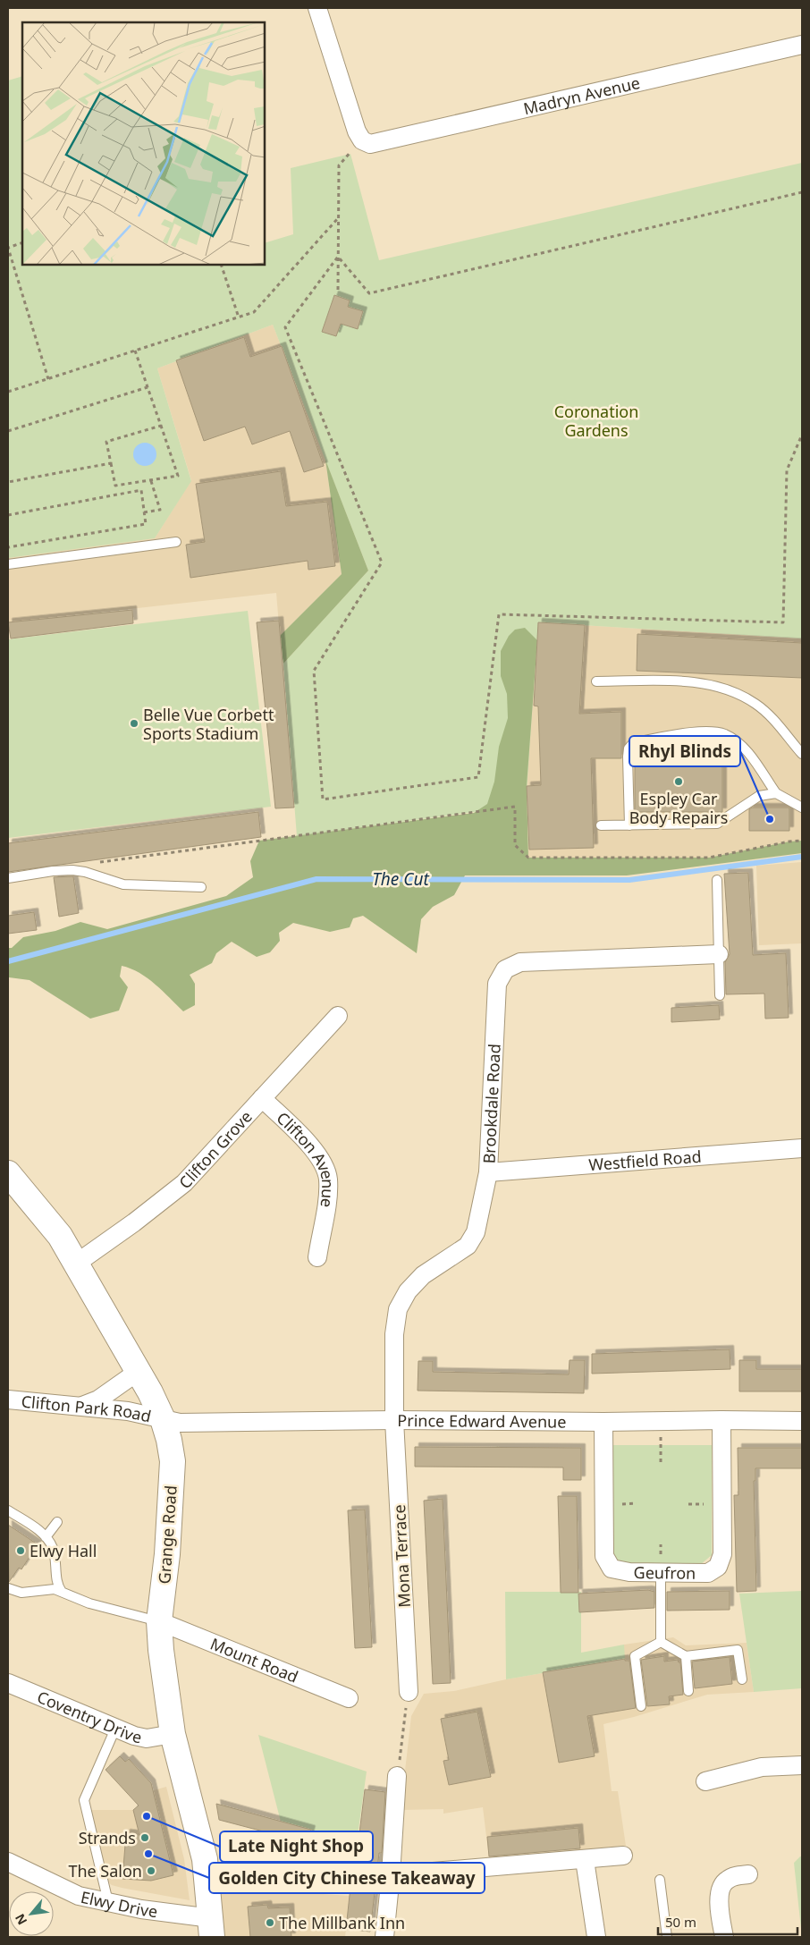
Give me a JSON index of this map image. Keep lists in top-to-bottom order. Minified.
{"streets":{"main road":["Grange Road"],"street":["Madryn Avenue","Brookdale Road","Clifton Grove","Westfield Road","Clifton Avenue","Clifton Park Road","Prince Edward Avenue","Mona Terrace","Geufron","Mount Road","Coventry Drive","Elwy Drive"]},"crossings":[["Brookdale Road","Westfield Road"],["Brookdale Road","Prince Edward Avenue"],["Brookdale Road","Mona Terrace"],["Clifton Grove","Clifton Avenue"],["Clifton Grove","Grange Road"],["Clifton Park Road","Prince Edward Avenue"],["Clifton Park Road","Grange Road"],["Prince Edward Avenue","Grange Road"],["Prince Edward Avenue","Mona Terrace"],["Prince Edward Avenue","Geufron"],["Grange Road","Mount Road"],["Grange Road","Coventry Drive"],["Grange Road","Elwy Drive"]],"water":["The Cut"],"parks":["Coronation Gardens"],"places":["Belle Vue Corbett Sports Stadium","Espley Car Body Repairs","Rhyl Blinds","Elwy Hall","Late Night Shop","Strands","Golden City Chinese Takeaway","The Salon","The Millbank Inn"],"scale_bar":"50 m","north":"bottom left"}
